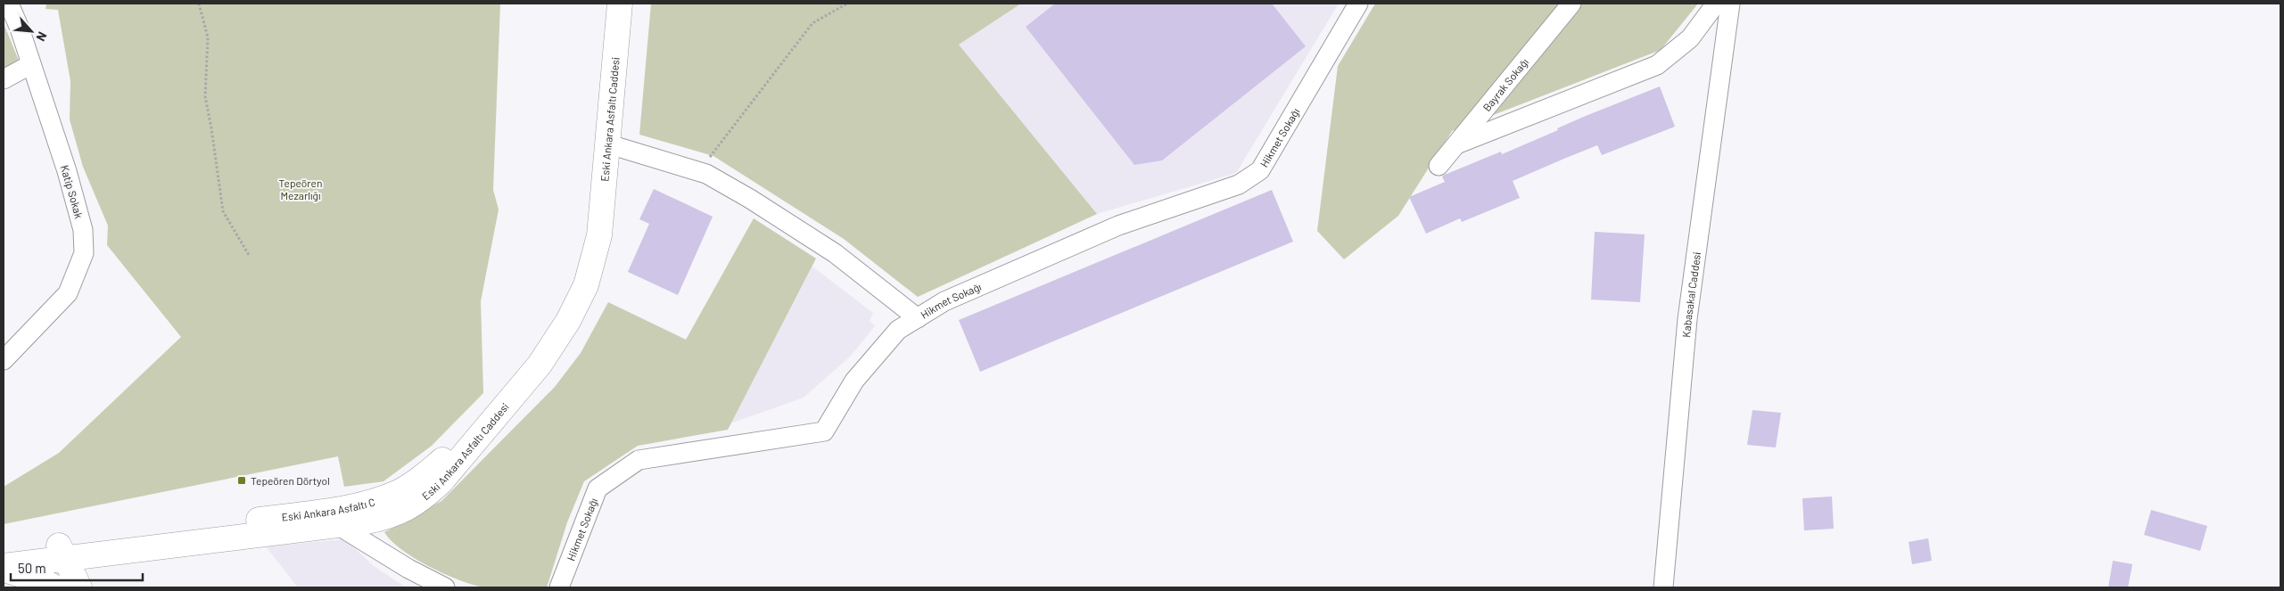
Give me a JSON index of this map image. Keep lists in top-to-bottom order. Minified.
{"streets":{"main road":["Eski Ankara Asfaltı Caddesi","Eski Ankara Asfaltı C"],"street":["Bayrak Sokağı","Hikmet Sokağı","Katip Sokak","Kabasakal Caddesi"]},"crossings":[["Eski Ankara Asfaltı Caddesi","Eski Ankara Asfaltı C"]],"parks":["Tepeören Mezarlığı"],"places":{"transit":["Tepeören Dörtyol"]},"scale_bar":"50 m","north":"bottom right"}
